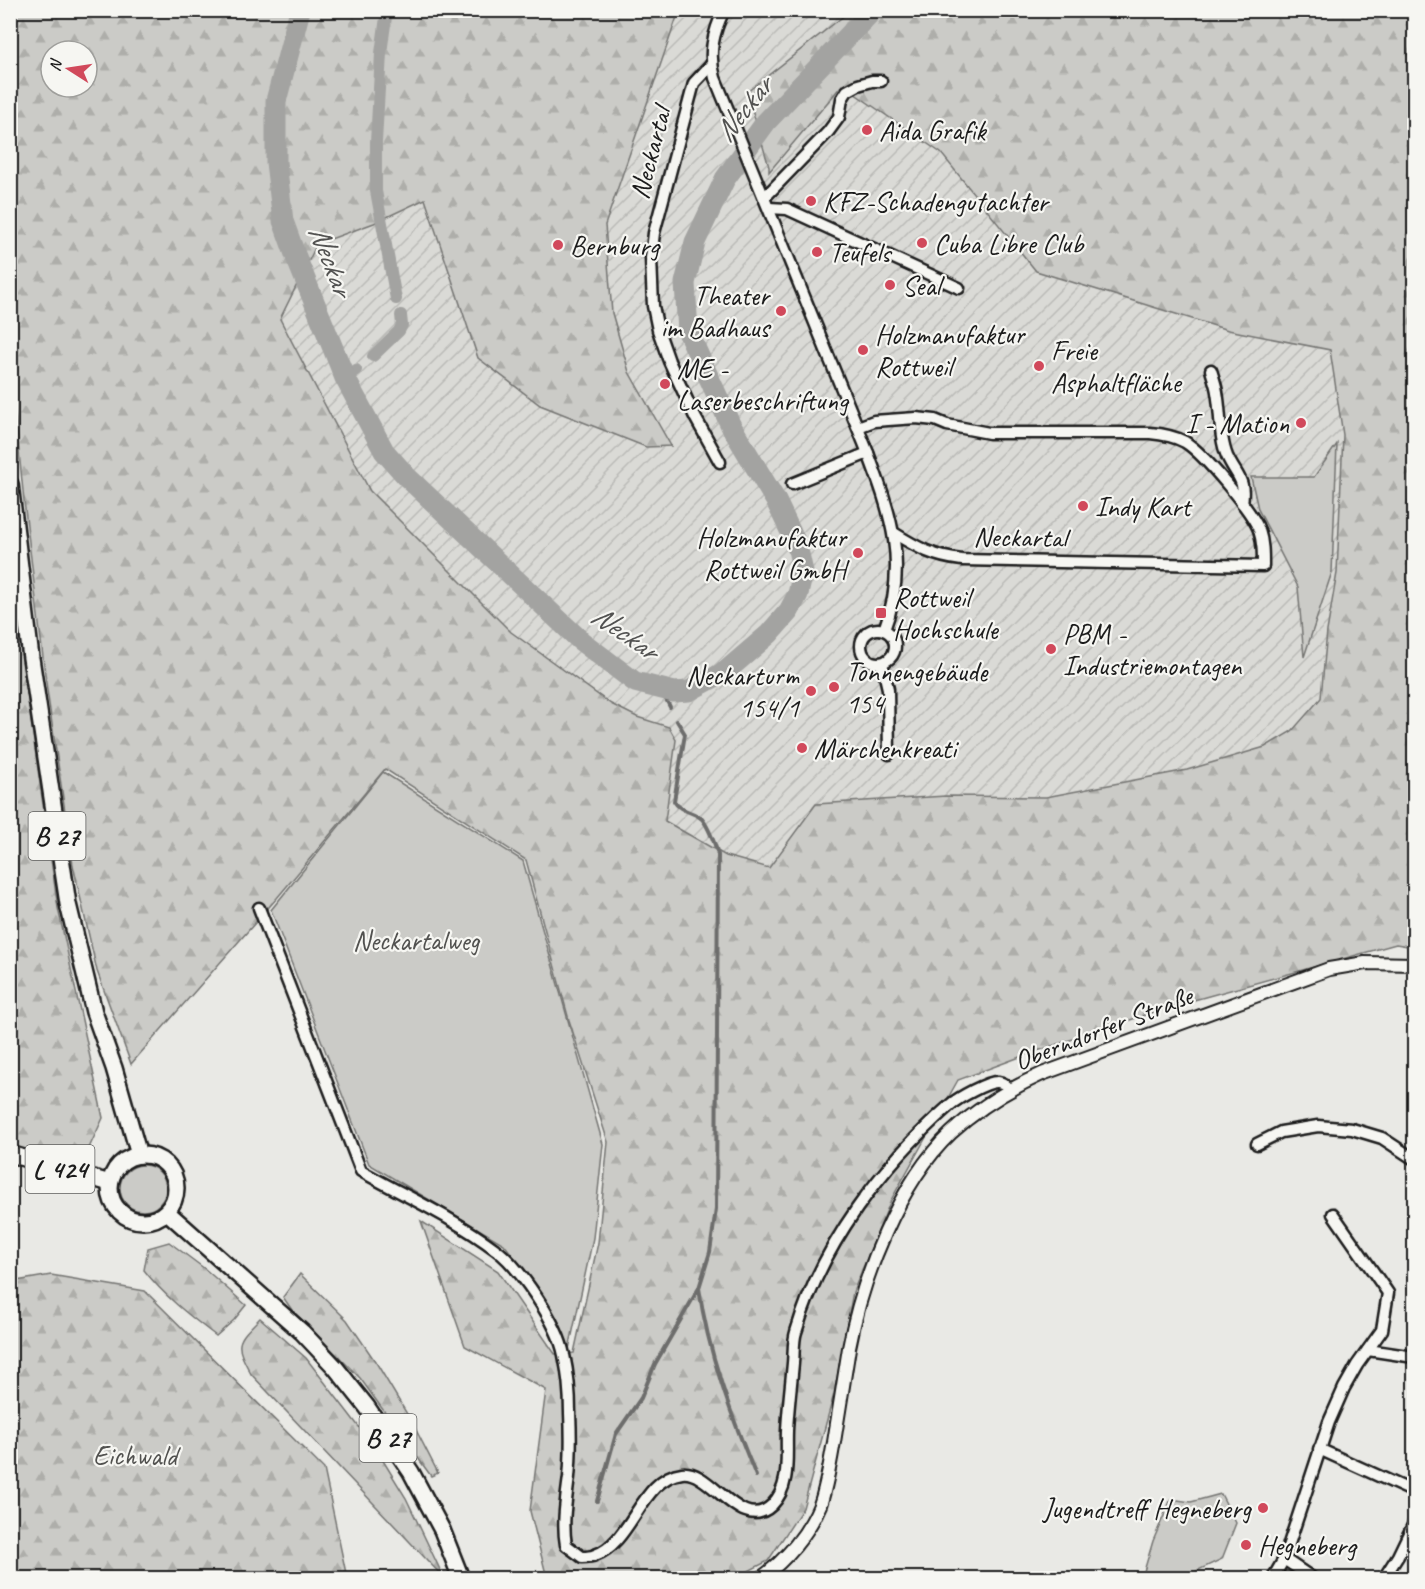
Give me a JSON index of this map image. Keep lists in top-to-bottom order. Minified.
{"streets":{"main road":["B 27","L 424"],"street":["Neckartal","Oberndorfer Straße"]},"crossings":[["B 27","L 424"]],"water":["Neckar"],"parks":["Neckartalweg","Eichwald"],"places":{"other":["Aida Grafik","KFZ-Schadengutachter","Cuba Libre Club","Bernburg","Teufels","Seal","Theater im Badhaus","Holzmanufaktur Rottweil","Freie Asphaltfläche","ME - Laserbeschriftung","I - Mation","Indy Kart","Holzmanufaktur Rottweil GmbH","PBM - Industriemontagen","Tonnengebäude 154","Neckarturm 154/1","Märchenkreati","Jugendtreff Hegneberg","Hegneberg"],"transit":["Rottweil Hochschule"]},"north":"left"}
